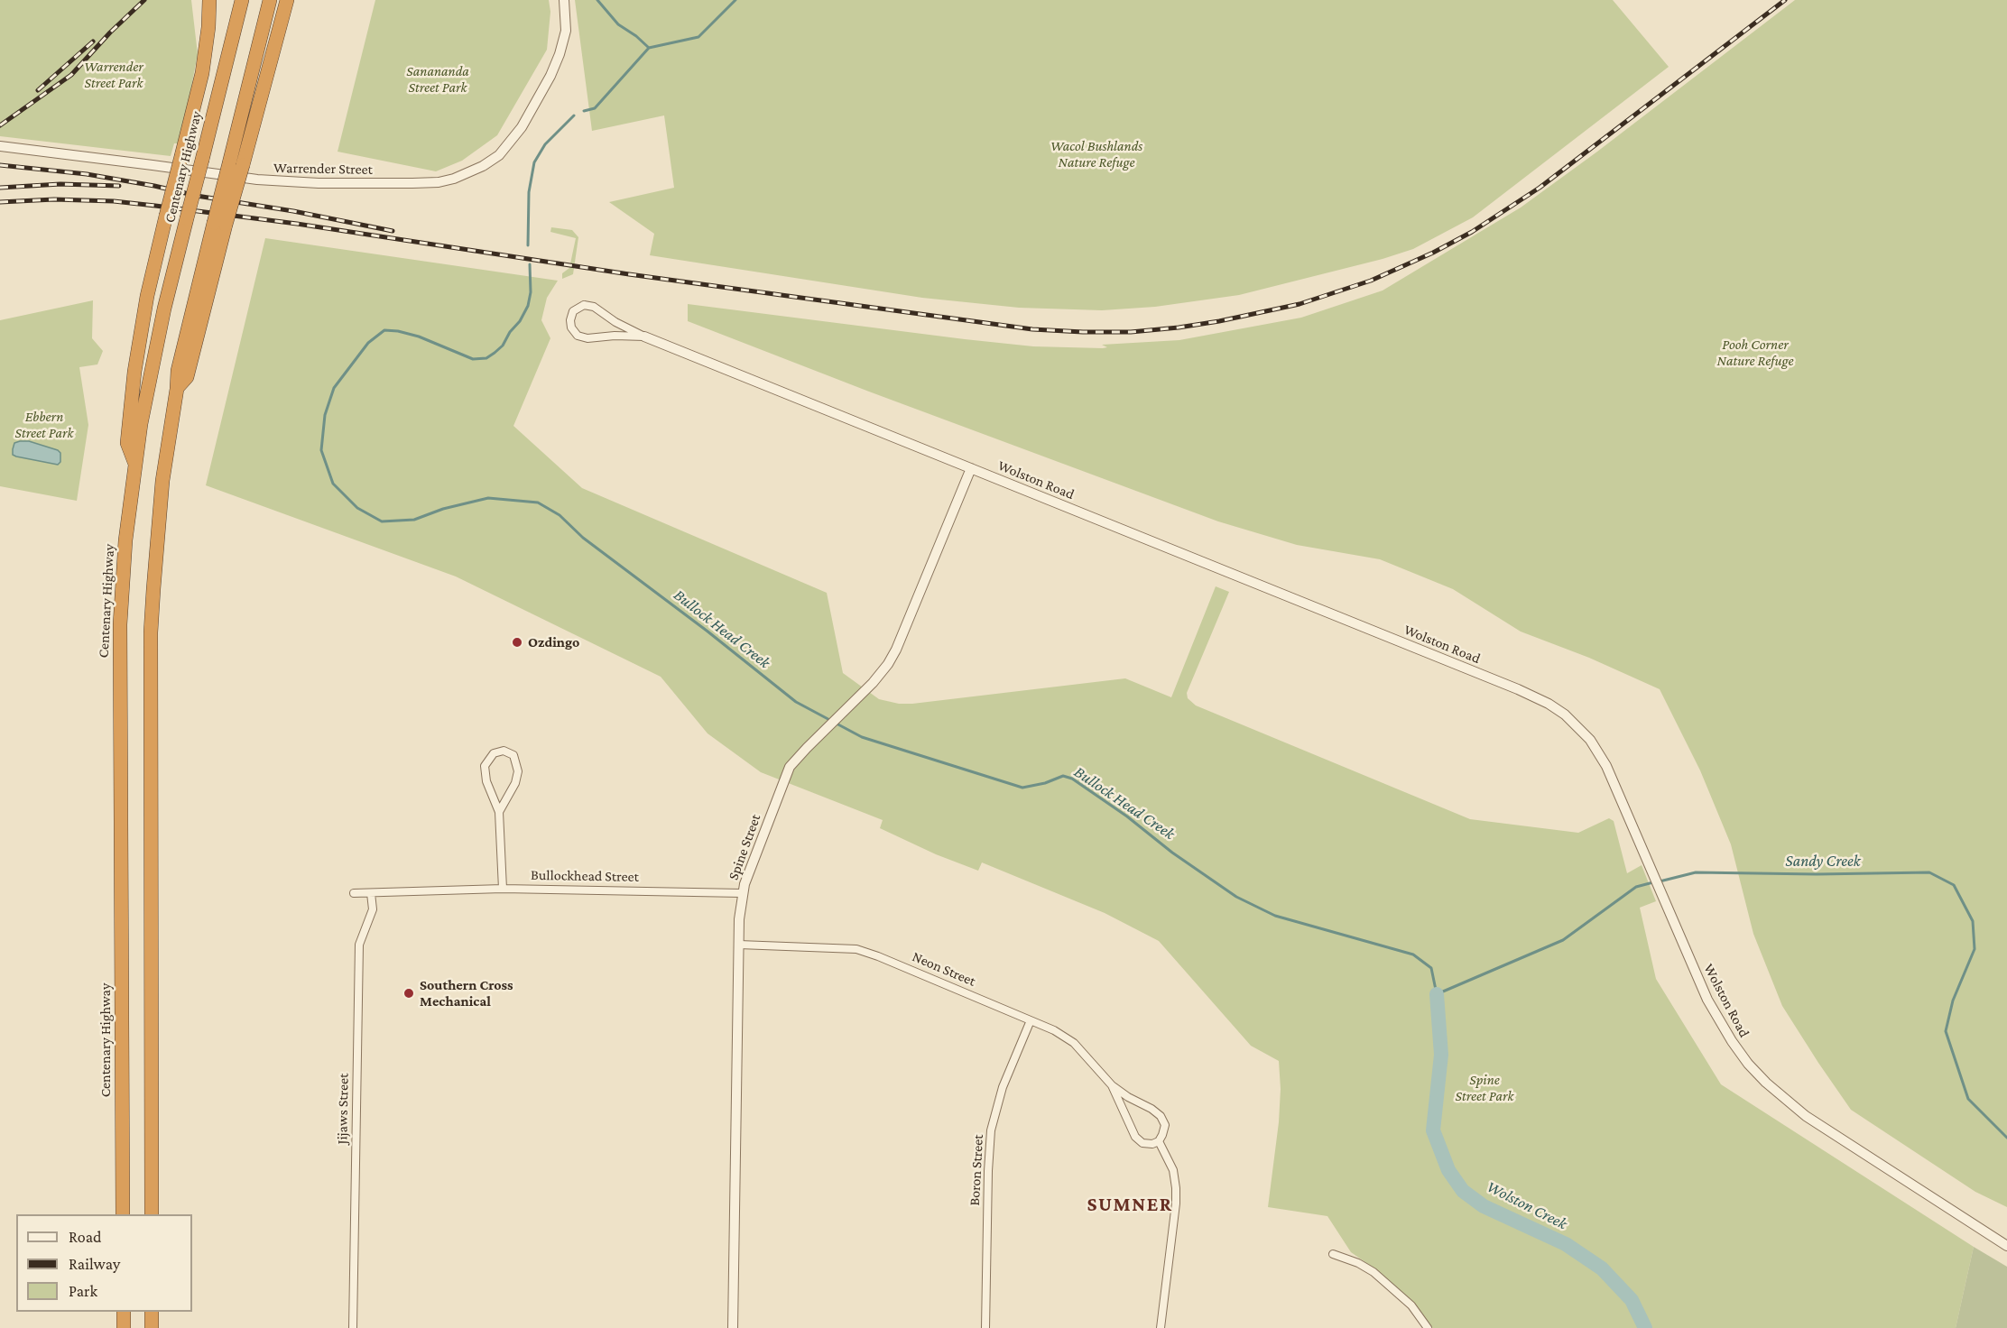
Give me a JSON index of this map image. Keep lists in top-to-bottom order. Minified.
{"streets":{"highway":["Centenary Highway"],"street":["Warrender Street","Wolston Road","Spine Street","Bullockhead Street","Neon Street","Jijaws Street","Boron Street"]},"crossings":[["Wolston Road","Spine Street"],["Spine Street","Bullockhead Street"],["Spine Street","Neon Street"],["Bullockhead Street","Jijaws Street"],["Neon Street","Boron Street"]],"districts":["SUMNER"],"water":["Bullock Head Creek","Sandy Creek","Wolston Creek"],"parks":["Warrender Street Park","Sanananda Street Park","Wacol Bushlands Nature Refuge","Pooh Corner Nature Refuge","Ebbern Street Park","Spine Street Park"],"places":["Ozdingo","Southern Cross Mechanical"],"legend":["Road","Railway","Park"]}
